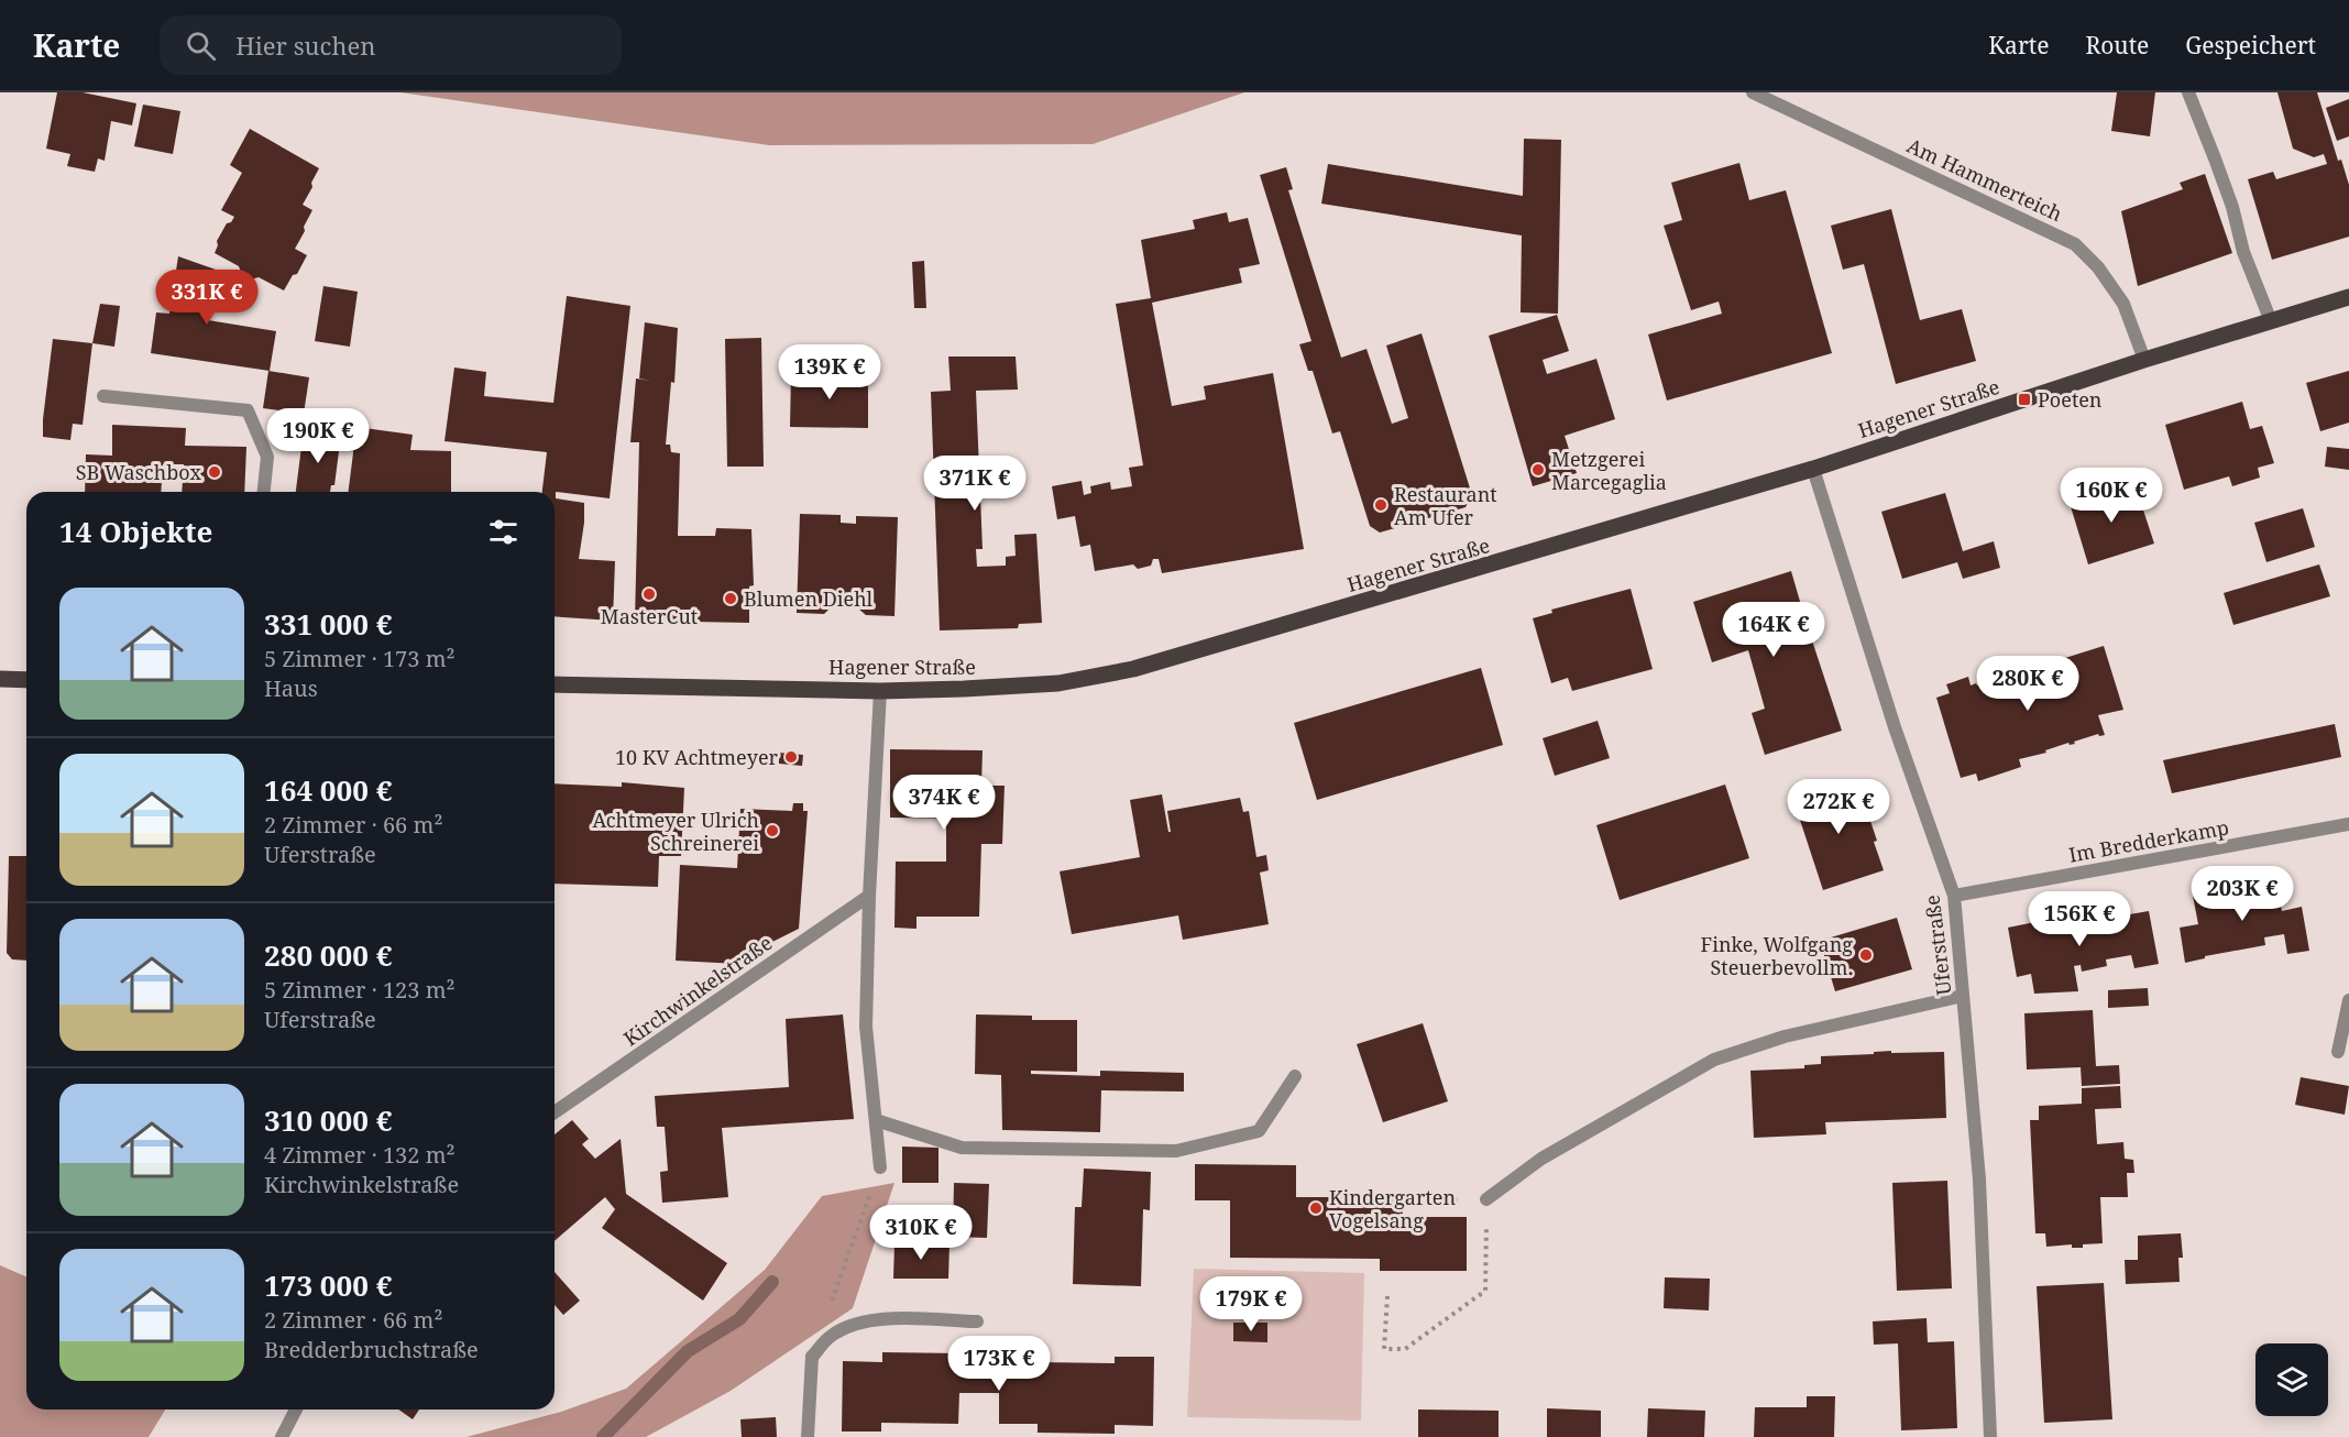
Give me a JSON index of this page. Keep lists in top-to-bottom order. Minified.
{"streets":{"main road":["Hagener Straße"],"street":["Am Hammerteich","Im Bredderkamp","Uferstraße","Kirchwinkelstraße"]},"crossings":[["Am Hammerteich","Hagener Straße"],["Hagener Straße","Uferstraße"],["Im Bredderkamp","Uferstraße"]],"places":{"transit":["Poeten"],"other":["Metzgerei Marcegaglia","SB Waschbox","Restaurant Am Ufer","MasterCut","Blumen Diehl","10 KV Achtmeyer","Achtmeyer Ulrich Schreinerei","Finke, Wolfgang Steuerbevollm.","Kindergarten Vogelsang"]},"page":{"header":"Karte","search":"Hier suchen","nav":["Karte","Route","Gespeichert"],"price":["331K €","139K €","190K €","371K €","160K €","164K €","280K €","374K €","272K €","203K €","156K €","310K €","179K €","173K €"],"heading":"14 Objekte","list":[{"name":"331 000 €","note":"5 Zimmer · 173 m² · Haus"},{"name":"164 000 €","note":"2 Zimmer · 66 m² · Uferstraße"},{"name":"280 000 €","note":"5 Zimmer · 123 m² · Uferstraße"},{"name":"310 000 €","note":"4 Zimmer · 132 m² · Kirchwinkelstraße"},{"name":"173 000 €","note":"2 Zimmer · 66 m² · Bredderbruchstraße"}]}}
